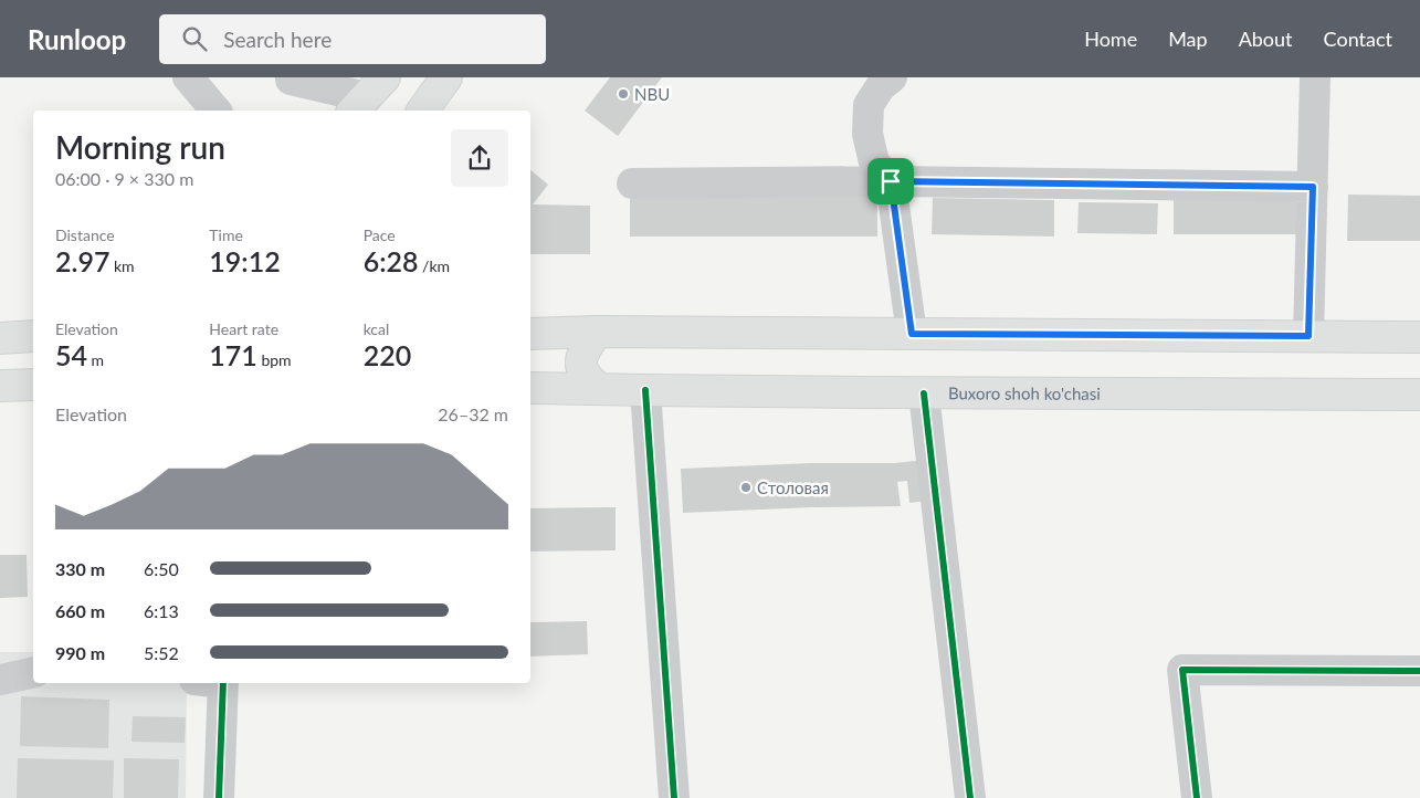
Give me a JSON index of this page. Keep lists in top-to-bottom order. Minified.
{"streets":{"main road":["Buxoro shoh ko'chasi"]},"places":["NBU","Столовая"],"page":{"header":"Runloop","search":"Search here","nav":["Home","Map","About","Contact"],"heading":["Morning run","06:00 · 9 × 330 m"],"stats":[["Distance","2.97 km"],["Time","19:12"],["Pace","6:28 /km"],["Elevation","54 m"],["Heart rate","171 bpm"],["kcal","220"]],"chart":["Elevation","26–32 m"],"list":[{"name":"330 m","note":"6:50"},{"name":"660 m","note":"6:13"},{"name":"990 m","note":"5:52"}]}}
